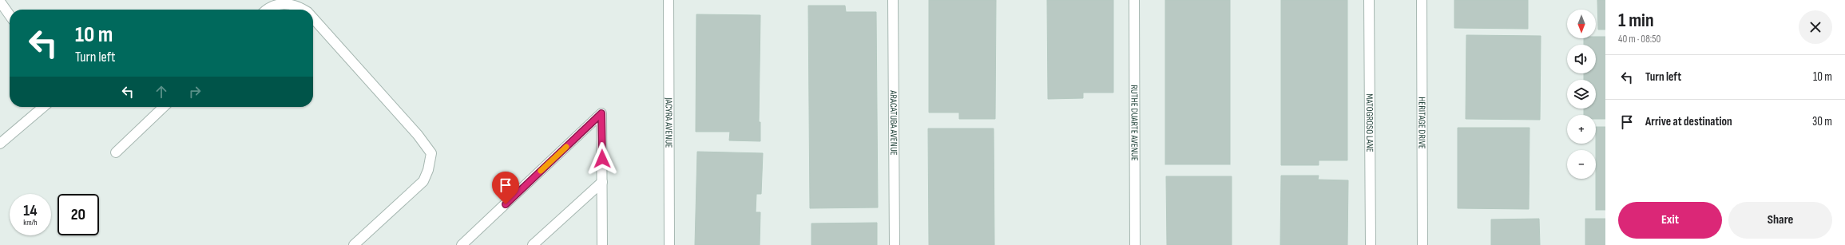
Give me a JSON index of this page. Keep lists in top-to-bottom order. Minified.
{"streets":{"street":["JACYRA AVENUE","ARACATUBA AVENUE","RUTHE DUARTE AVENUE","MATOGROSO LANE","HERITAGE DRIVE"]},"north":"bottom","page":{"heading":["1 min","40 m · 08:50"],"map_buttons":["+","−"],"turn":["10 m","Turn left"],"list":[{"name":"Turn left","value":"10 m"},{"name":"Arrive at destination","value":"30 m"}],"speed":"14 km/h","limit":"20","buttons":["Exit","Share"]}}
